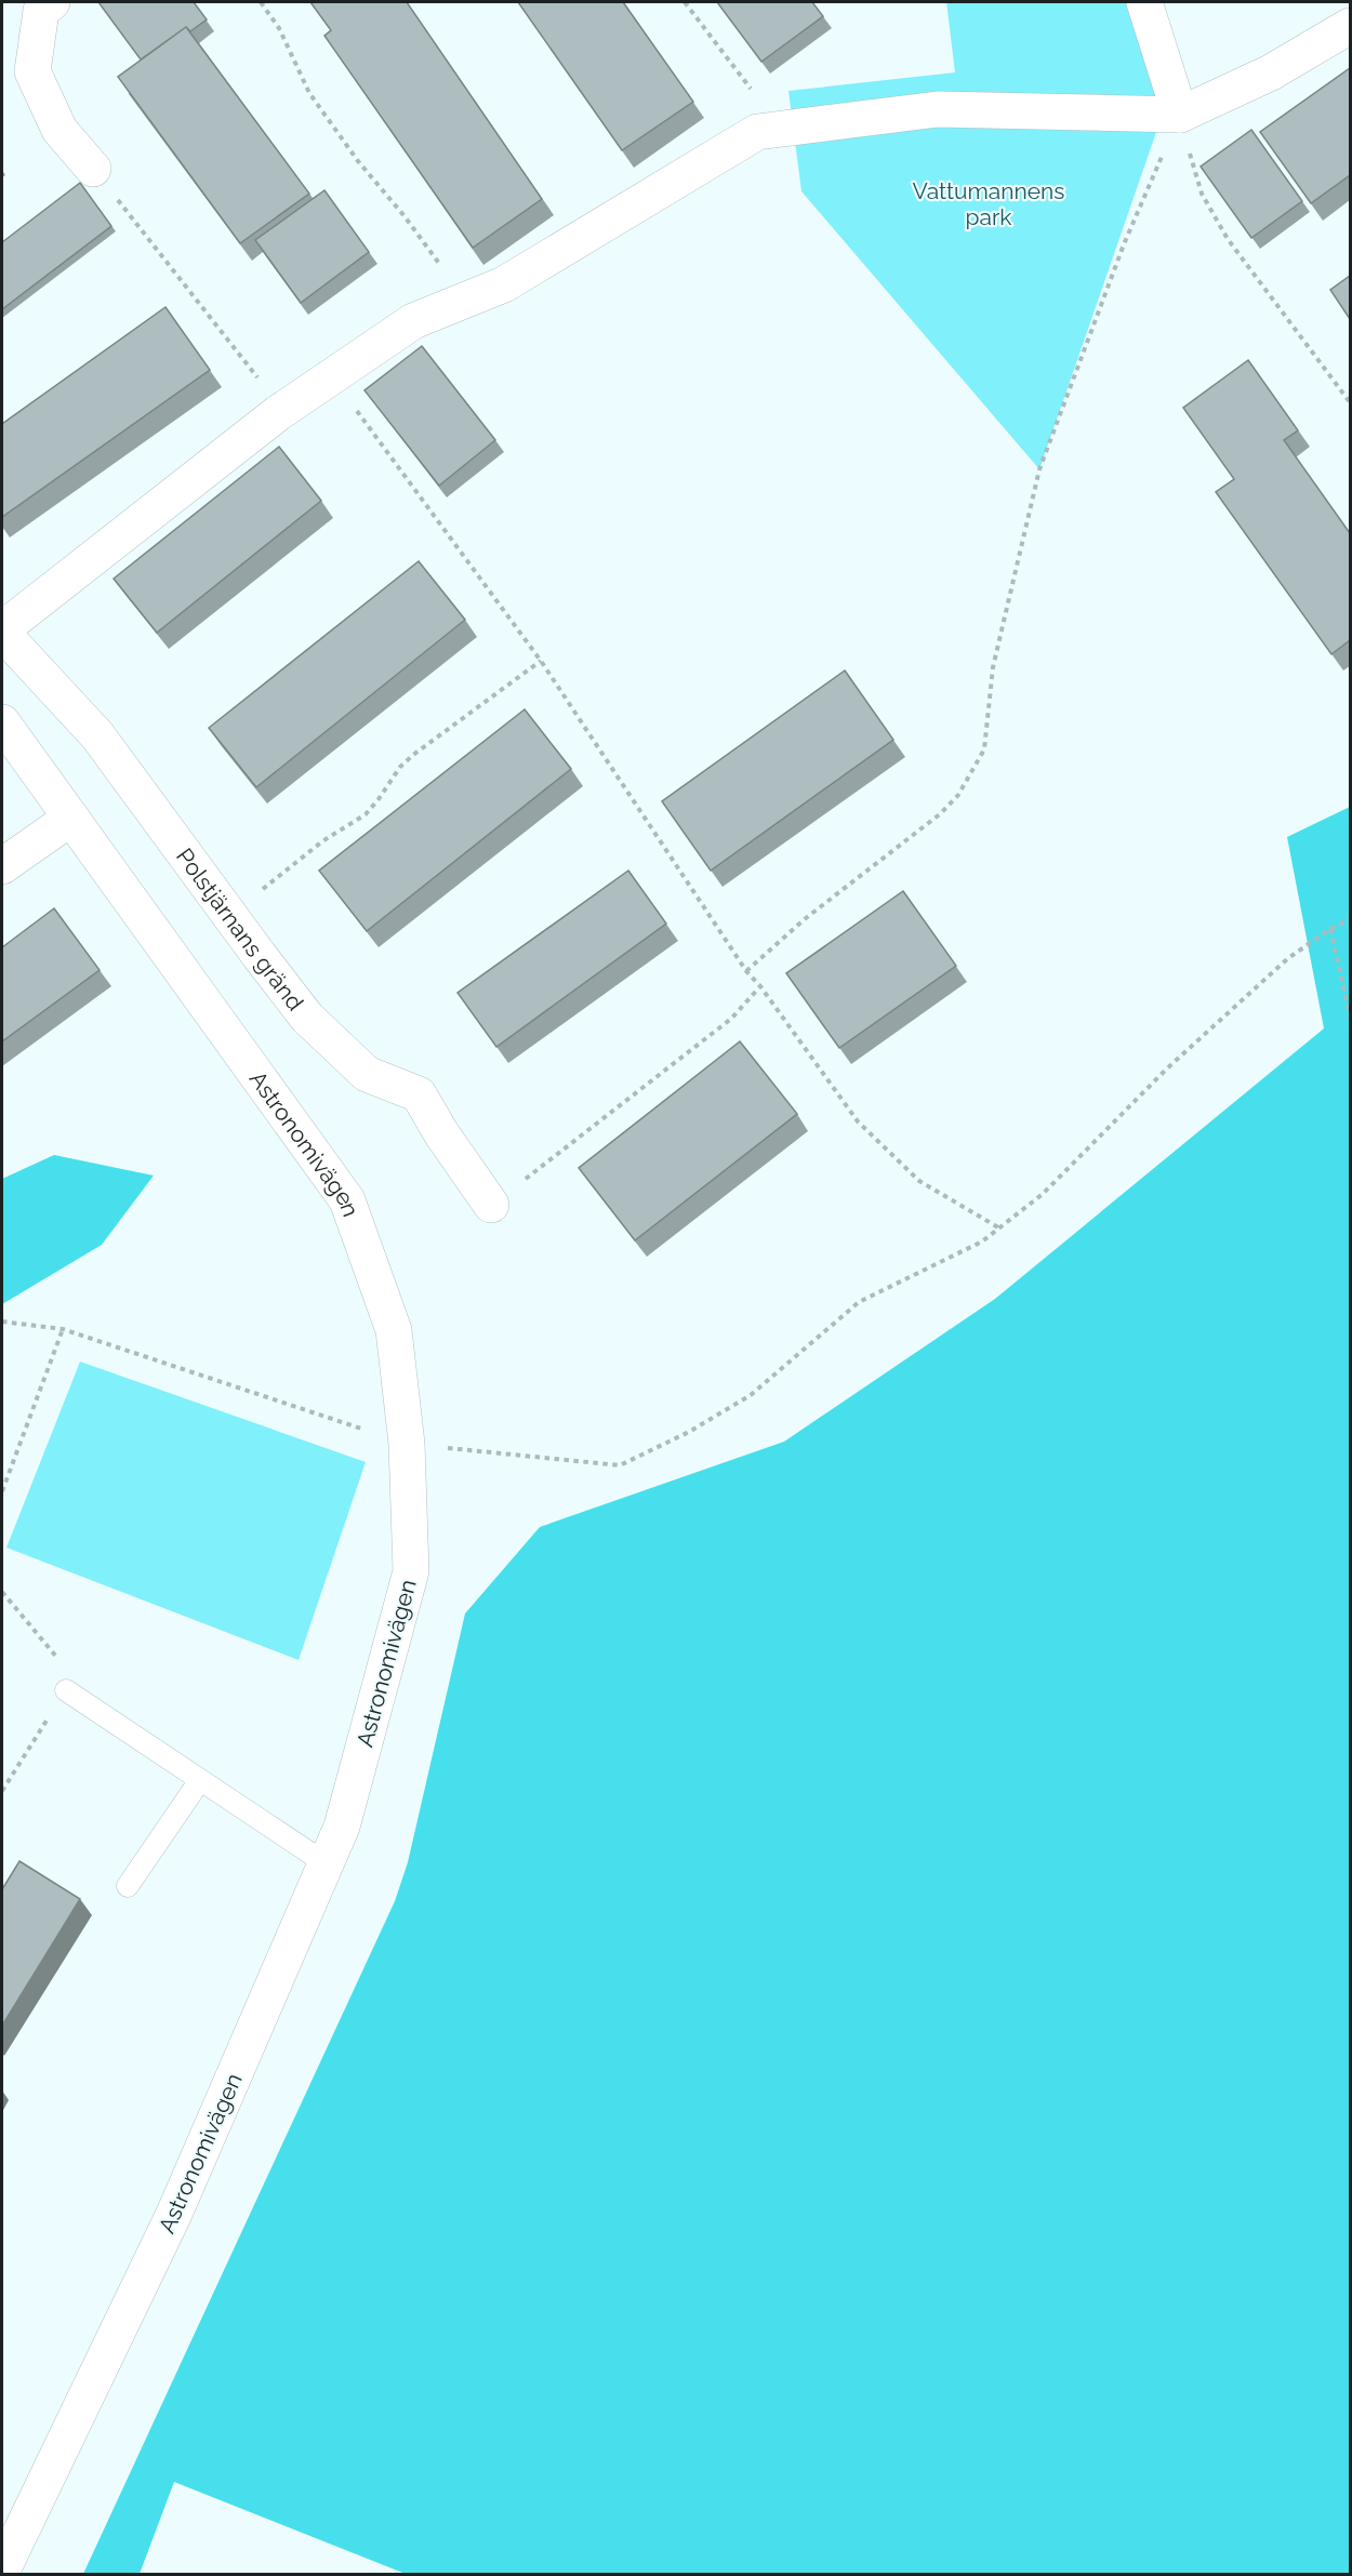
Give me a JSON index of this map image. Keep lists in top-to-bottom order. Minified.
{"streets":{"street":["Polstjärnans gränd","Astronomivägen"]},"parks":["Vattumannens park"]}
